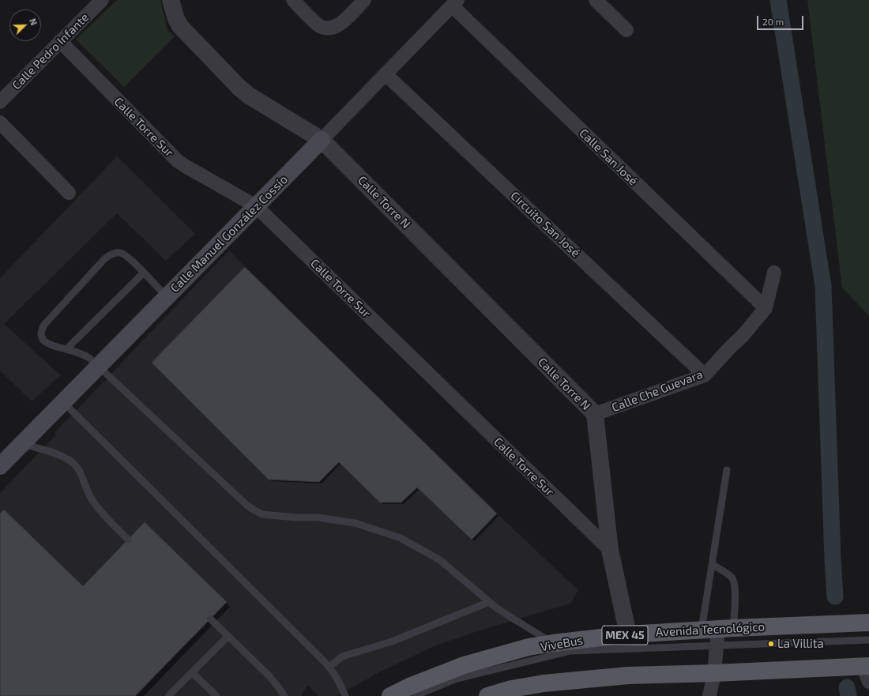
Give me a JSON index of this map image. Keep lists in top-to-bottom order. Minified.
{"streets":{"main road":["Calle Manuel González Cossío","Avenida Tecnológico","MEX 45"],"street":["Calle Pedro Infante","Calle Torre Sur","Calle San José","Calle Torre N","Circuito San José","Calle Che Guevara"],"lane":["ViveBus"]},"crossings":[["Calle Pedro Infante","Calle Torre Sur"],["Calle Torre Sur","Calle Manuel González Cossío"],["Calle San José","Calle Manuel González Cossío"],["Calle San José","Calle Che Guevara"],["Calle Torre N","Calle Manuel González Cossío"],["Calle Torre N","Calle Che Guevara"],["Circuito San José","Calle Manuel González Cossío"],["Circuito San José","Calle Che Guevara"]],"places":["La Villita"],"scale_bar":"20 m","north":"top right"}
